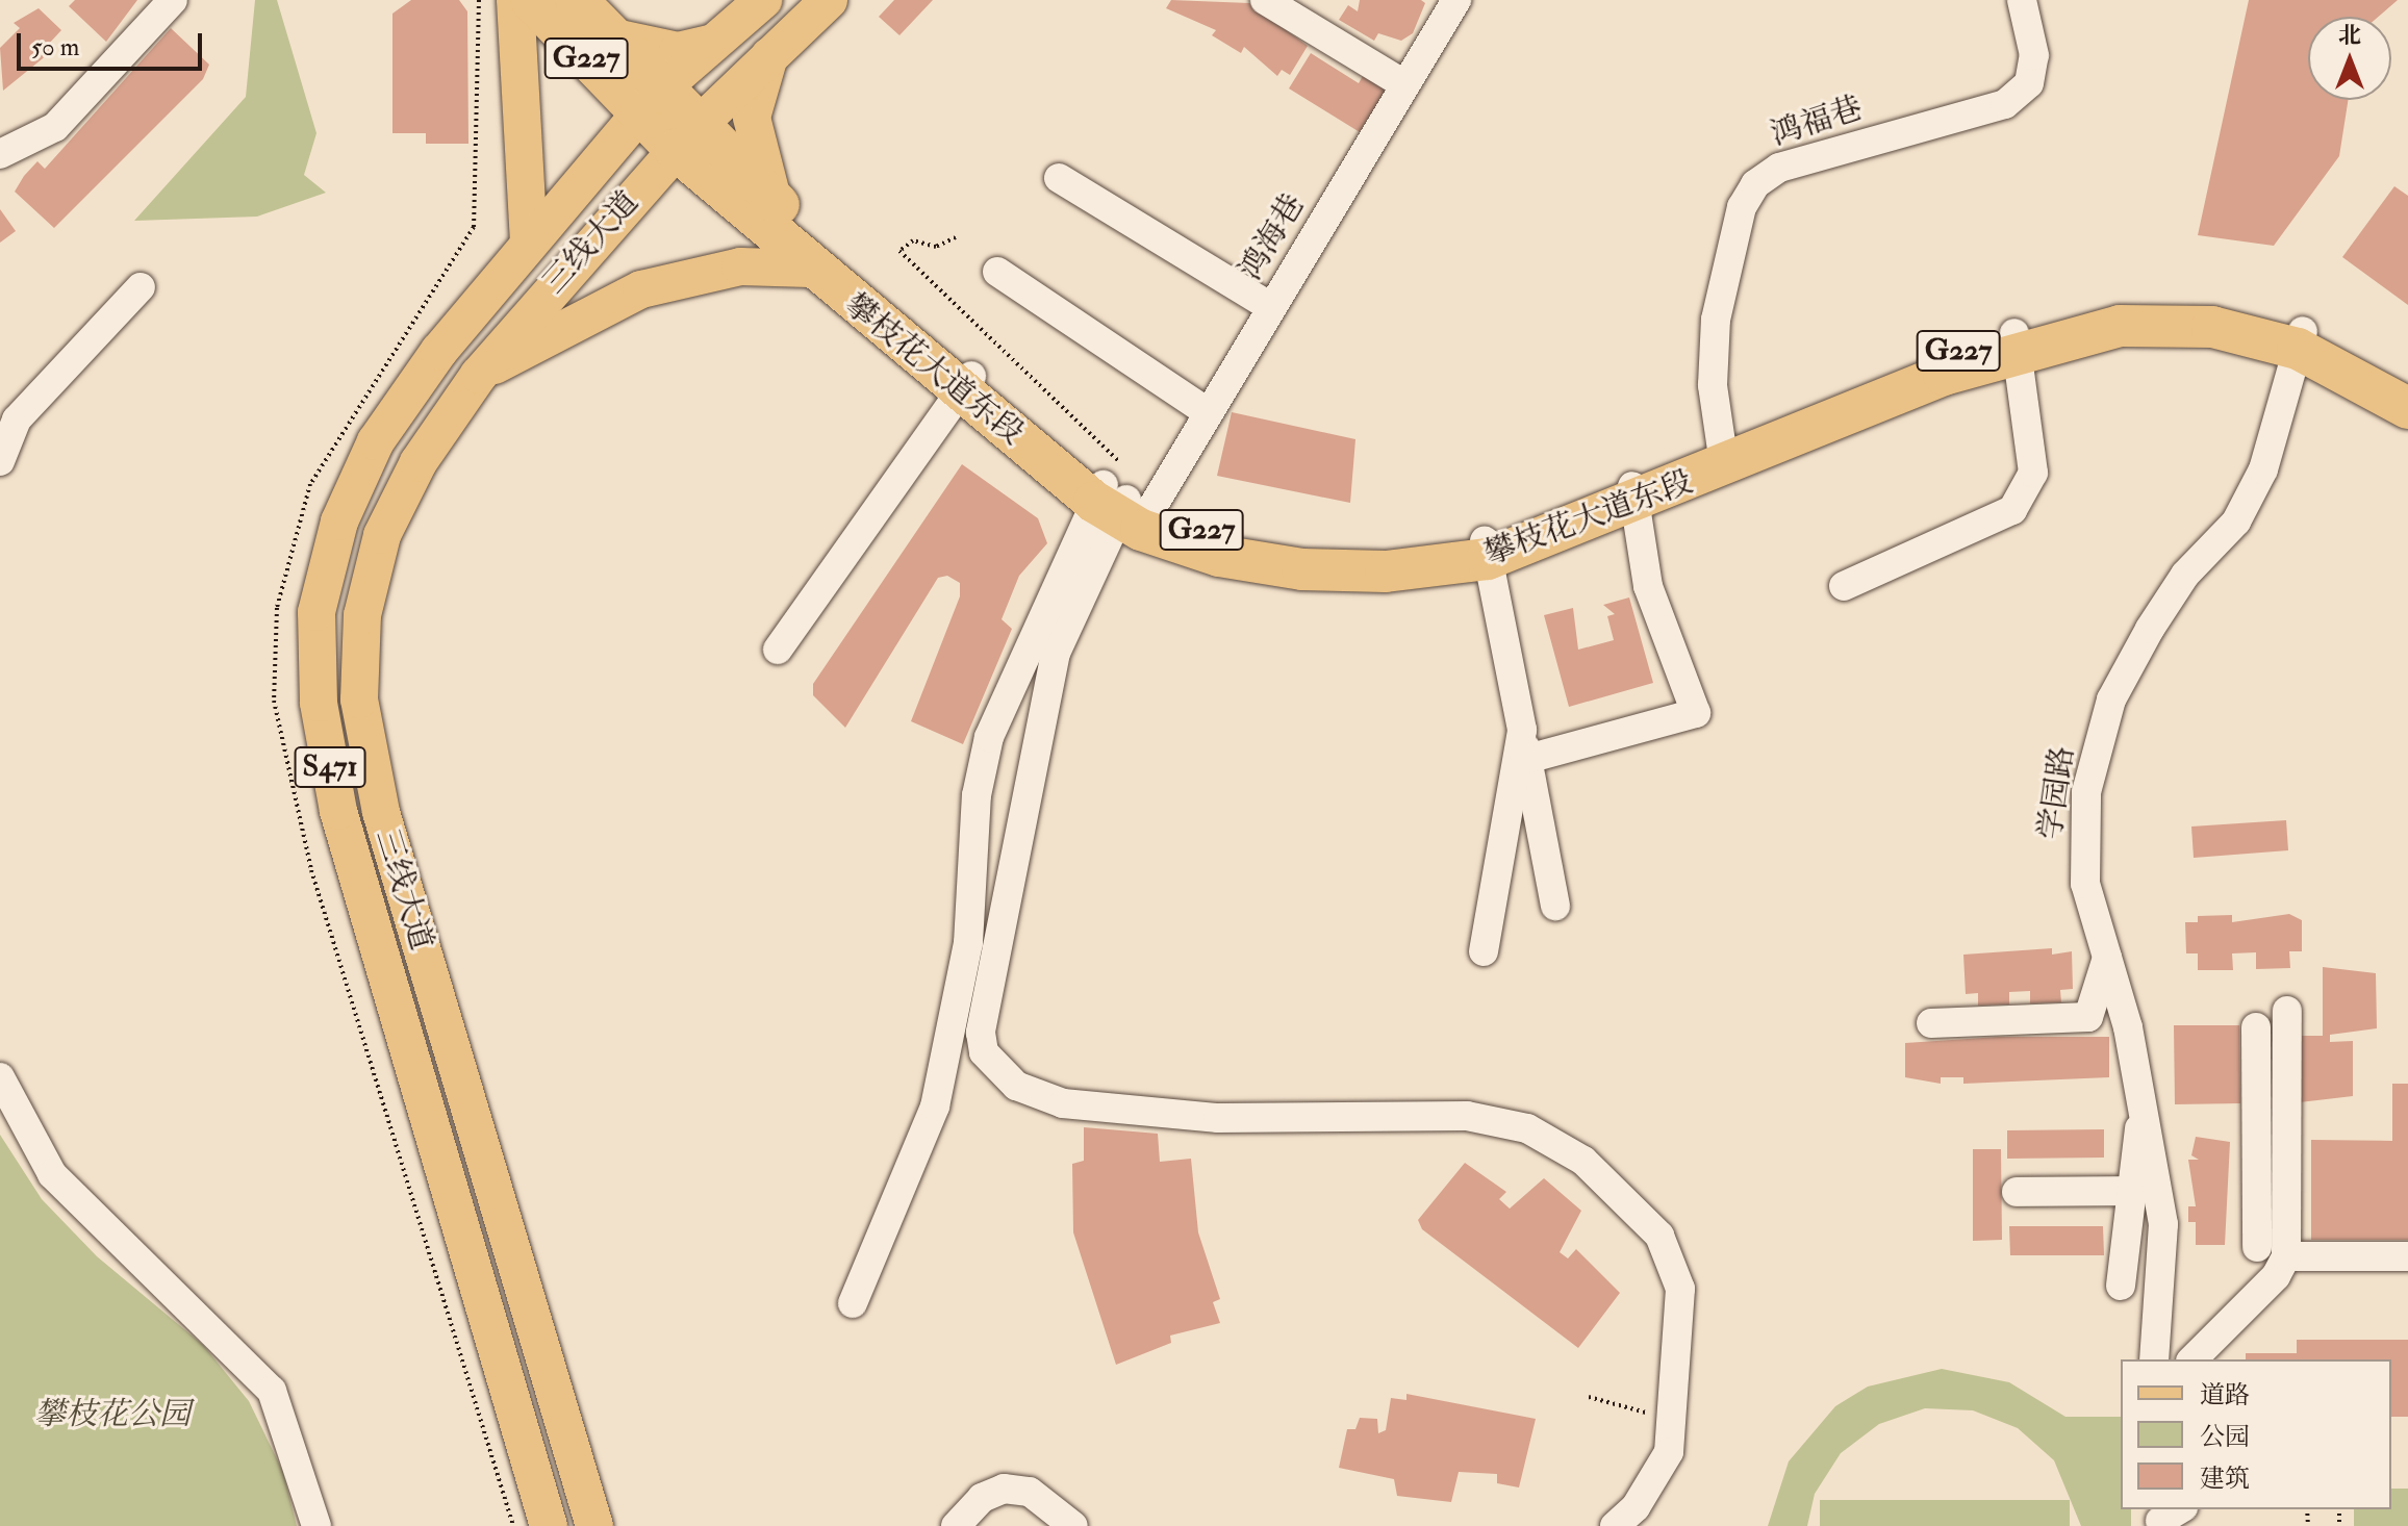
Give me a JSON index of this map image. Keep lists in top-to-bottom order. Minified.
{"streets":{"highway":["G227","攀枝花大道东段"],"main road":["三线大道","S471"],"street":["鸿福巷","鸿海巷","学园路"]},"crossings":[["鸿福巷","攀枝花大道东段"],["鸿海巷","攀枝花大道东段"],["三线大道","攀枝花大道东段"],["攀枝花大道东段","学园路"]],"parks":["攀枝花公园"],"legend":["道路","公园","建筑"],"scale_bar":"50 m","north":"top"}
